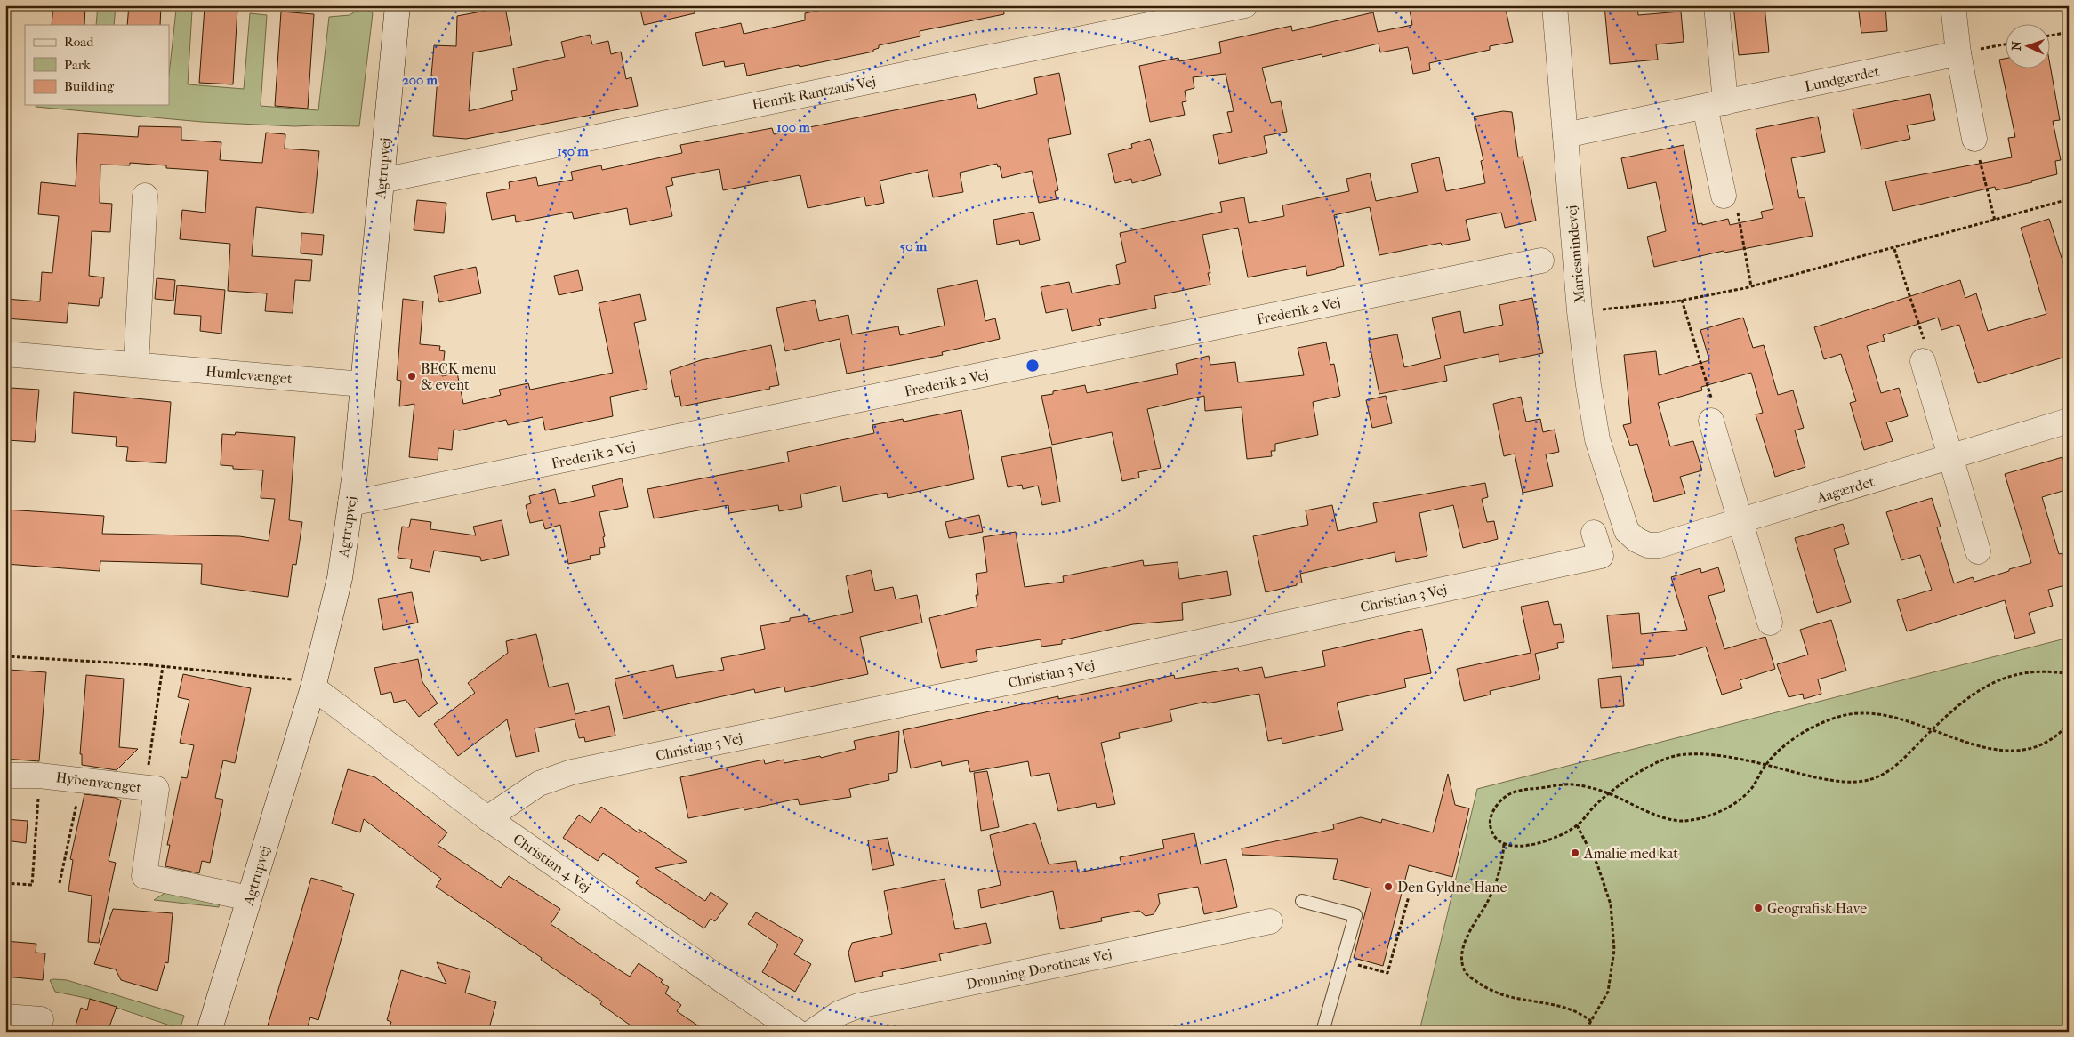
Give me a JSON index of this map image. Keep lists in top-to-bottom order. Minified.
{"streets":{"street":["Lundgærdet","Henrik Rantzaus Vej","Agtrupvej","Mariesmindevej","Frederik 2 Vej","Humlevænget","Aagærdet","Christian 3 Vej","Hybenvænget","Christian 4 Vej","Dronning Dorotheas Vej"]},"crossings":[["Lundgærdet","Mariesmindevej"],["Henrik Rantzaus Vej","Agtrupvej"],["Agtrupvej","Frederik 2 Vej"],["Agtrupvej","Humlevænget"],["Agtrupvej","Hybenvænget"],["Agtrupvej","Christian 4 Vej"],["Mariesmindevej","Aagærdet"],["Christian 3 Vej","Christian 4 Vej"]],"places":["BECK menu & event","Amalie med kat","Den Gyldne Hane","Geografisk Have"],"legend":["Road","Park","Building"],"north":"left","rings":["200 m","100 m","150 m","50 m"]}
